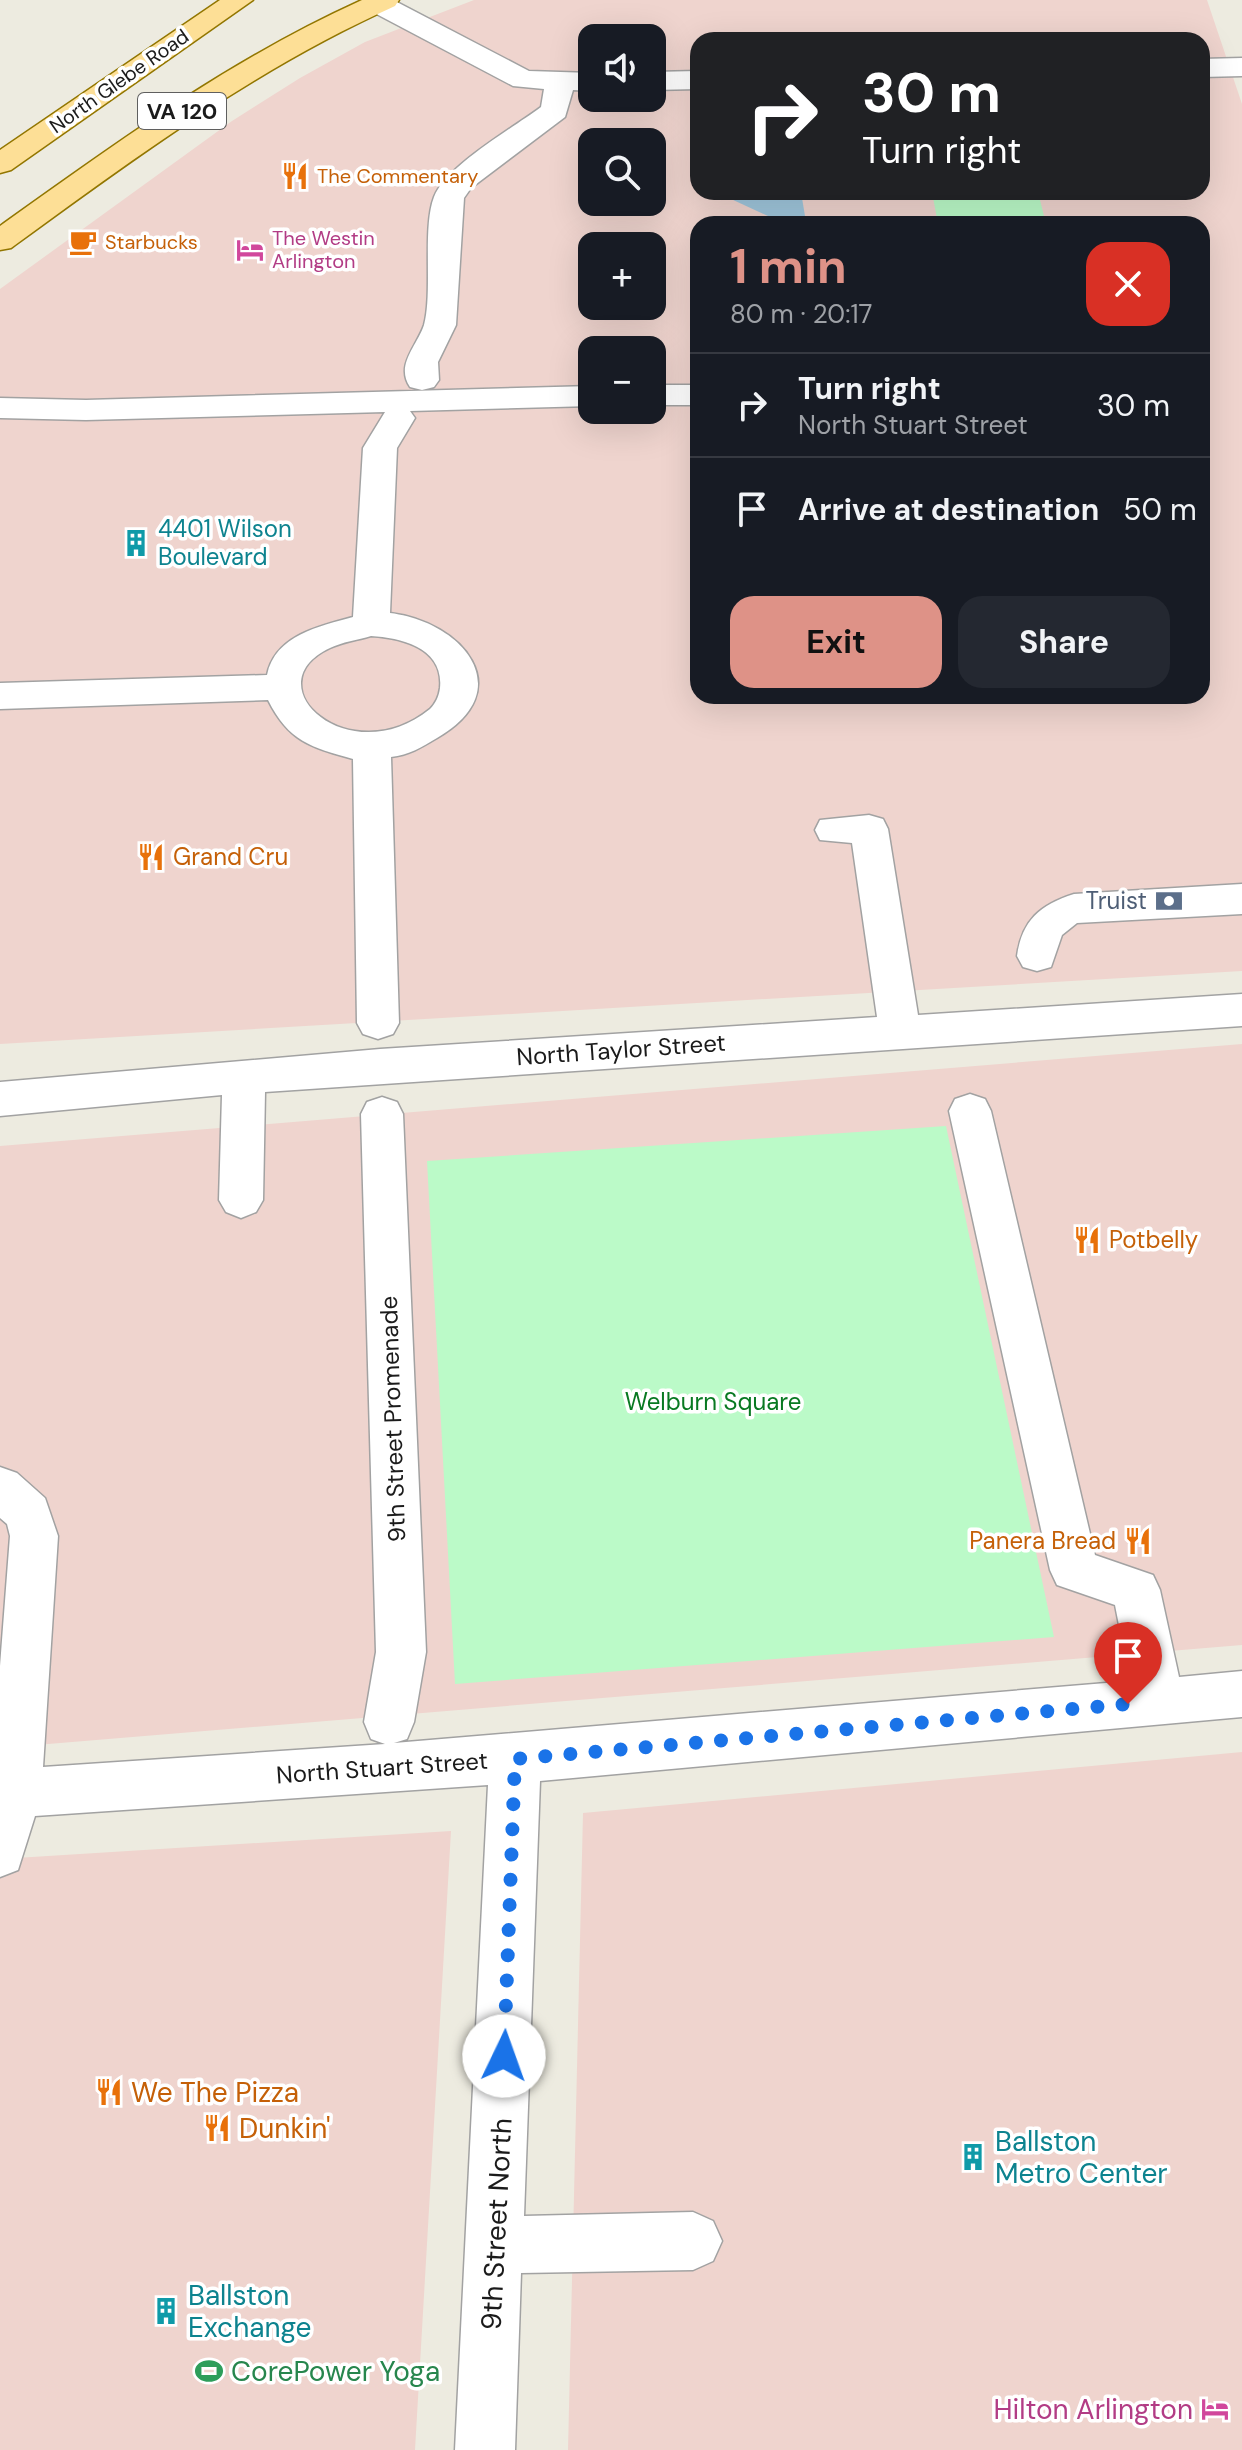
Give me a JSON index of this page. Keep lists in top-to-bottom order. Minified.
{"streets":{"main road":["North Glebe Road","VA 120"],"street":["North Taylor Street","9th Street Promenade","North Stuart Street","9th Street North"]},"crossings":[["North Stuart Street","9th Street North"]],"parks":["Welburn Square"],"places":{"restaurant":["The Commentary","Grand Cru","Potbelly","Panera Bread","We The Pizza","Dunkin'"],"cafe":["Starbucks"],"hotel":["The Westin Arlington","Hilton Arlington"],"building":["4401 Wilson Boulevard","Ballston Metro Center","Ballston Exchange"],"bank":["Truist"],"sports":["CorePower Yoga"]},"page":{"map_buttons":["+","−"],"turn":["30 m","Turn right"],"heading":["1 min","80 m · 20:17"],"list":[{"name":"Turn right","note":"North Stuart Street","value":"30 m"},{"name":"Arrive at destination","value":"50 m"}],"buttons":["Exit","Share"]}}
